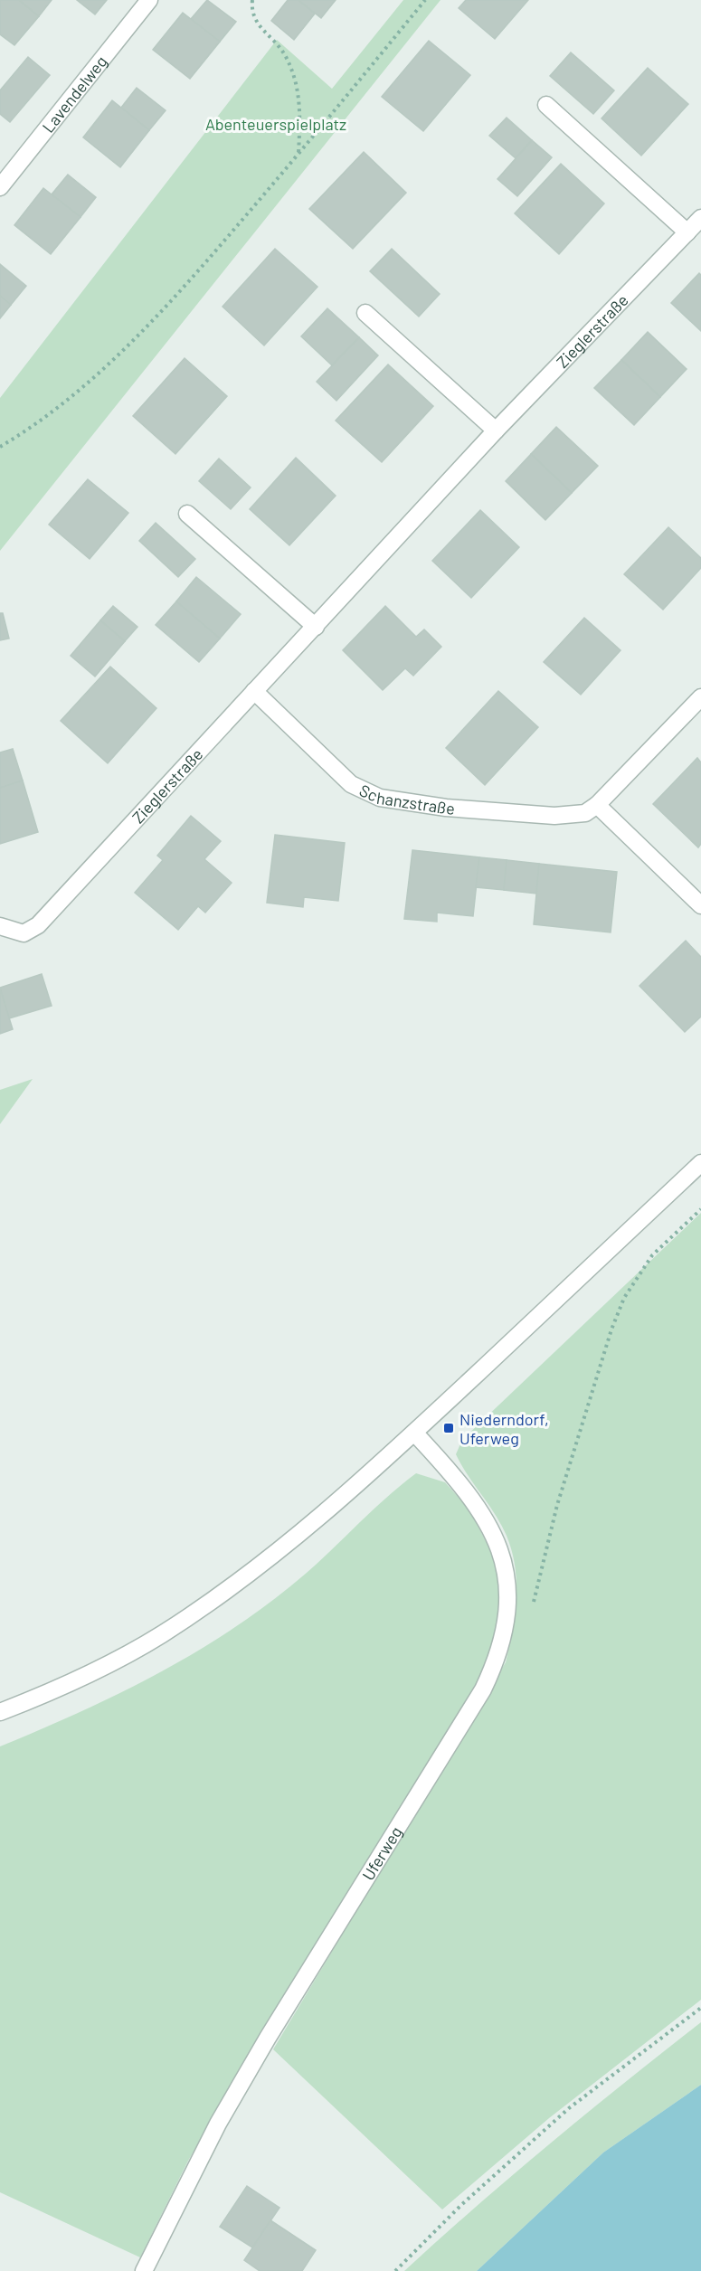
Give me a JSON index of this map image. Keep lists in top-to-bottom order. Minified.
{"streets":{"street":["Lavendelweg","Zieglerstraße","Schanzstraße","Uferweg"]},"crossings":[["Zieglerstraße","Schanzstraße"]],"parks":["Abenteuerspielplatz"],"places":{"transit":["Niederndorf, Uferweg"]}}
